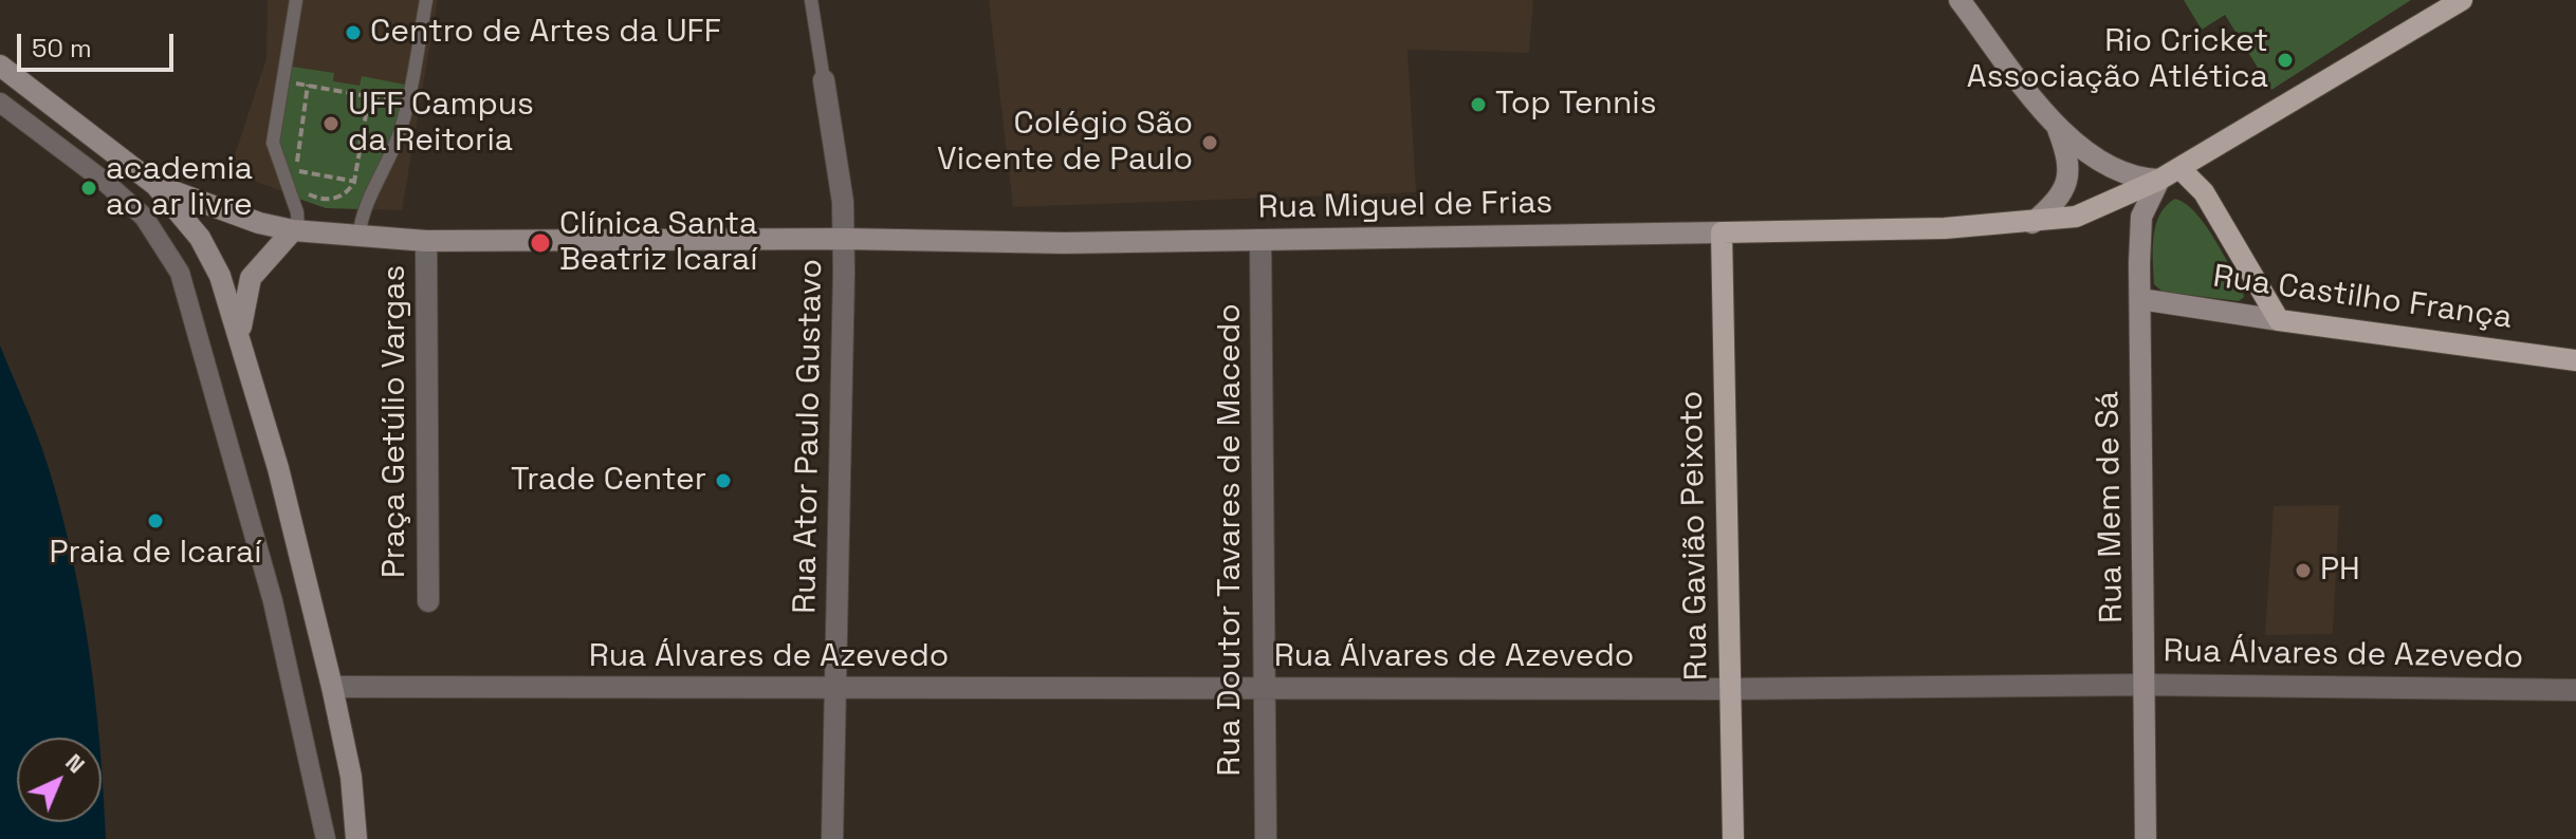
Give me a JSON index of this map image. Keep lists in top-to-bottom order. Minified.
{"streets":{"main road":["Rua Miguel de Frias","Rua Castilho França","Rua Mem de Sá","Rua Gavião Peixoto"],"street":["Praça Getúlio Vargas","Rua Ator Paulo Gustavo","Rua Doutor Tavares de Macedo","Rua Álvares de Azevedo"]},"crossings":[["Rua Miguel de Frias","Praça Getúlio Vargas"],["Rua Miguel de Frias","Rua Ator Paulo Gustavo"],["Rua Miguel de Frias","Rua Mem de Sá"],["Rua Miguel de Frias","Rua Gavião Peixoto"],["Rua Miguel de Frias","Rua Doutor Tavares de Macedo"],["Rua Castilho França","Rua Mem de Sá"],["Rua Ator Paulo Gustavo","Rua Álvares de Azevedo"],["Rua Mem de Sá","Rua Álvares de Azevedo"],["Rua Gavião Peixoto","Rua Álvares de Azevedo"],["Rua Doutor Tavares de Macedo","Rua Álvares de Azevedo"]],"places":["Centro de Artes da UFF","Rio Cricket Associação Atlética","Top Tennis","UFF Campus da Reitoria","Colégio São Vicente de Paulo","academia ao ar livre","Clínica Santa Beatriz Icaraí","Trade Center","Praia de Icaraí","PH"],"scale_bar":"50 m","north":"top right"}
